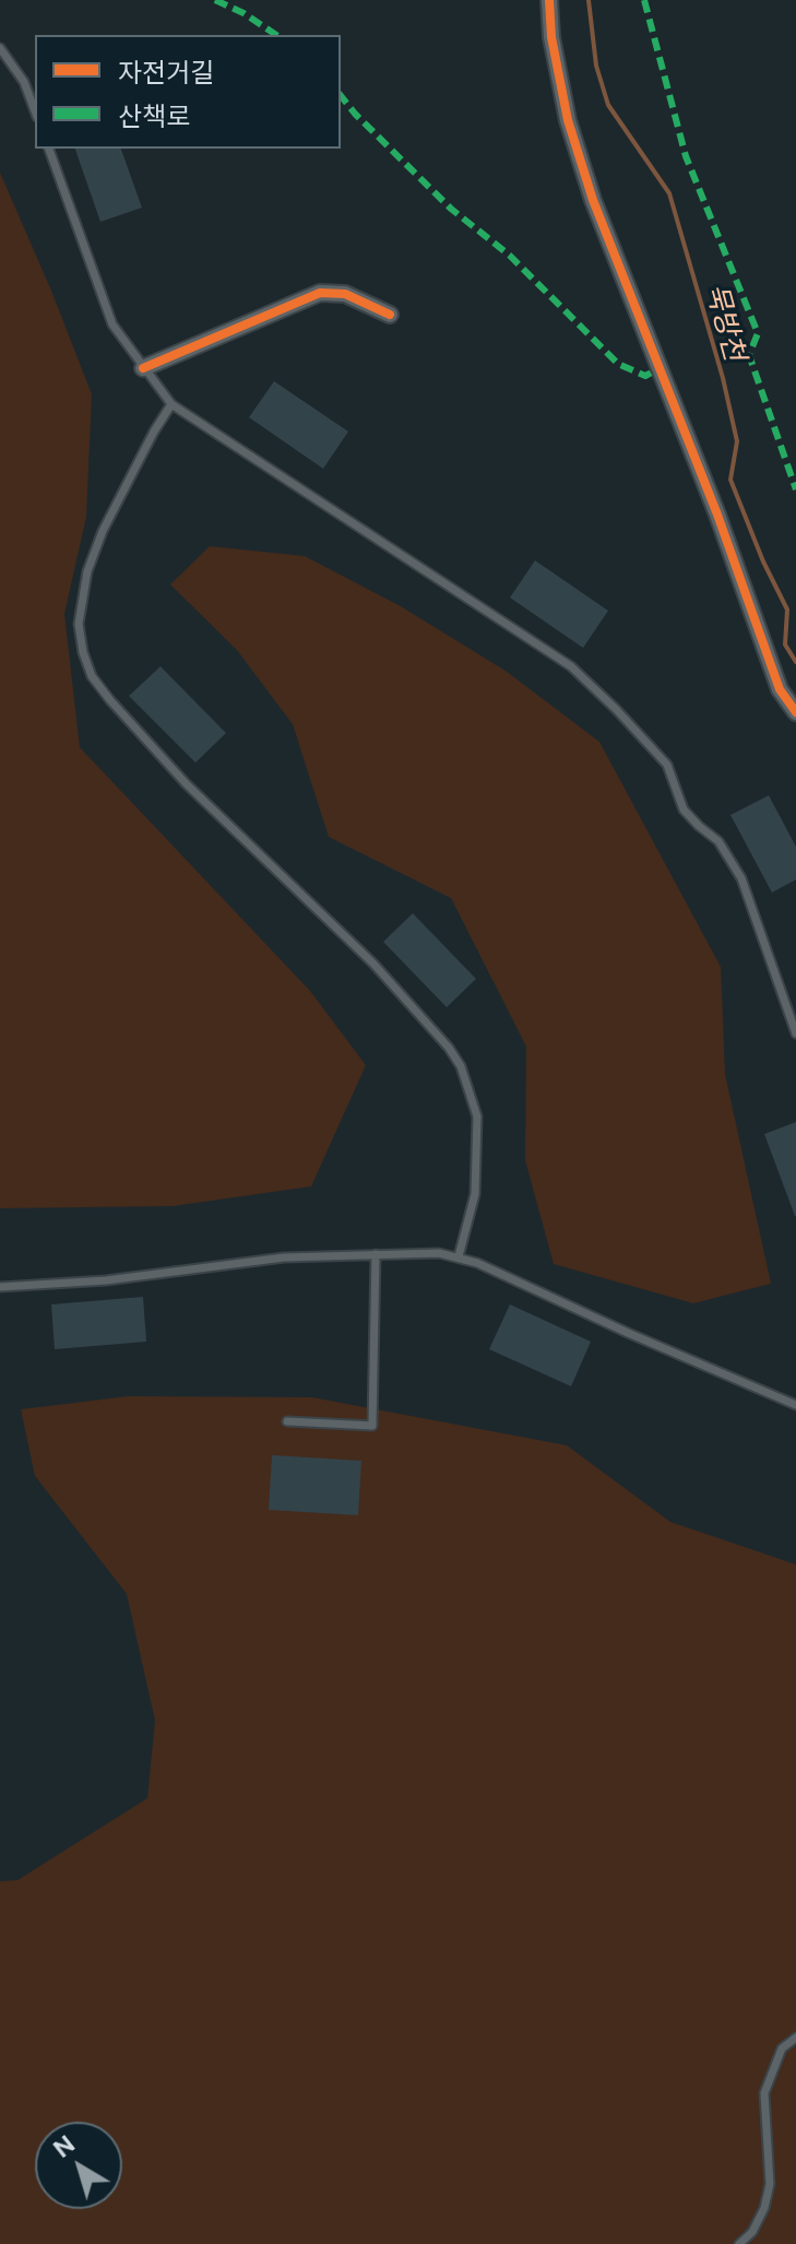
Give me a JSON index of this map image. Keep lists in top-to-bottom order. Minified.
{"water":["묵방천"],"legend":["자전거길","산책로"],"north":"top left"}
